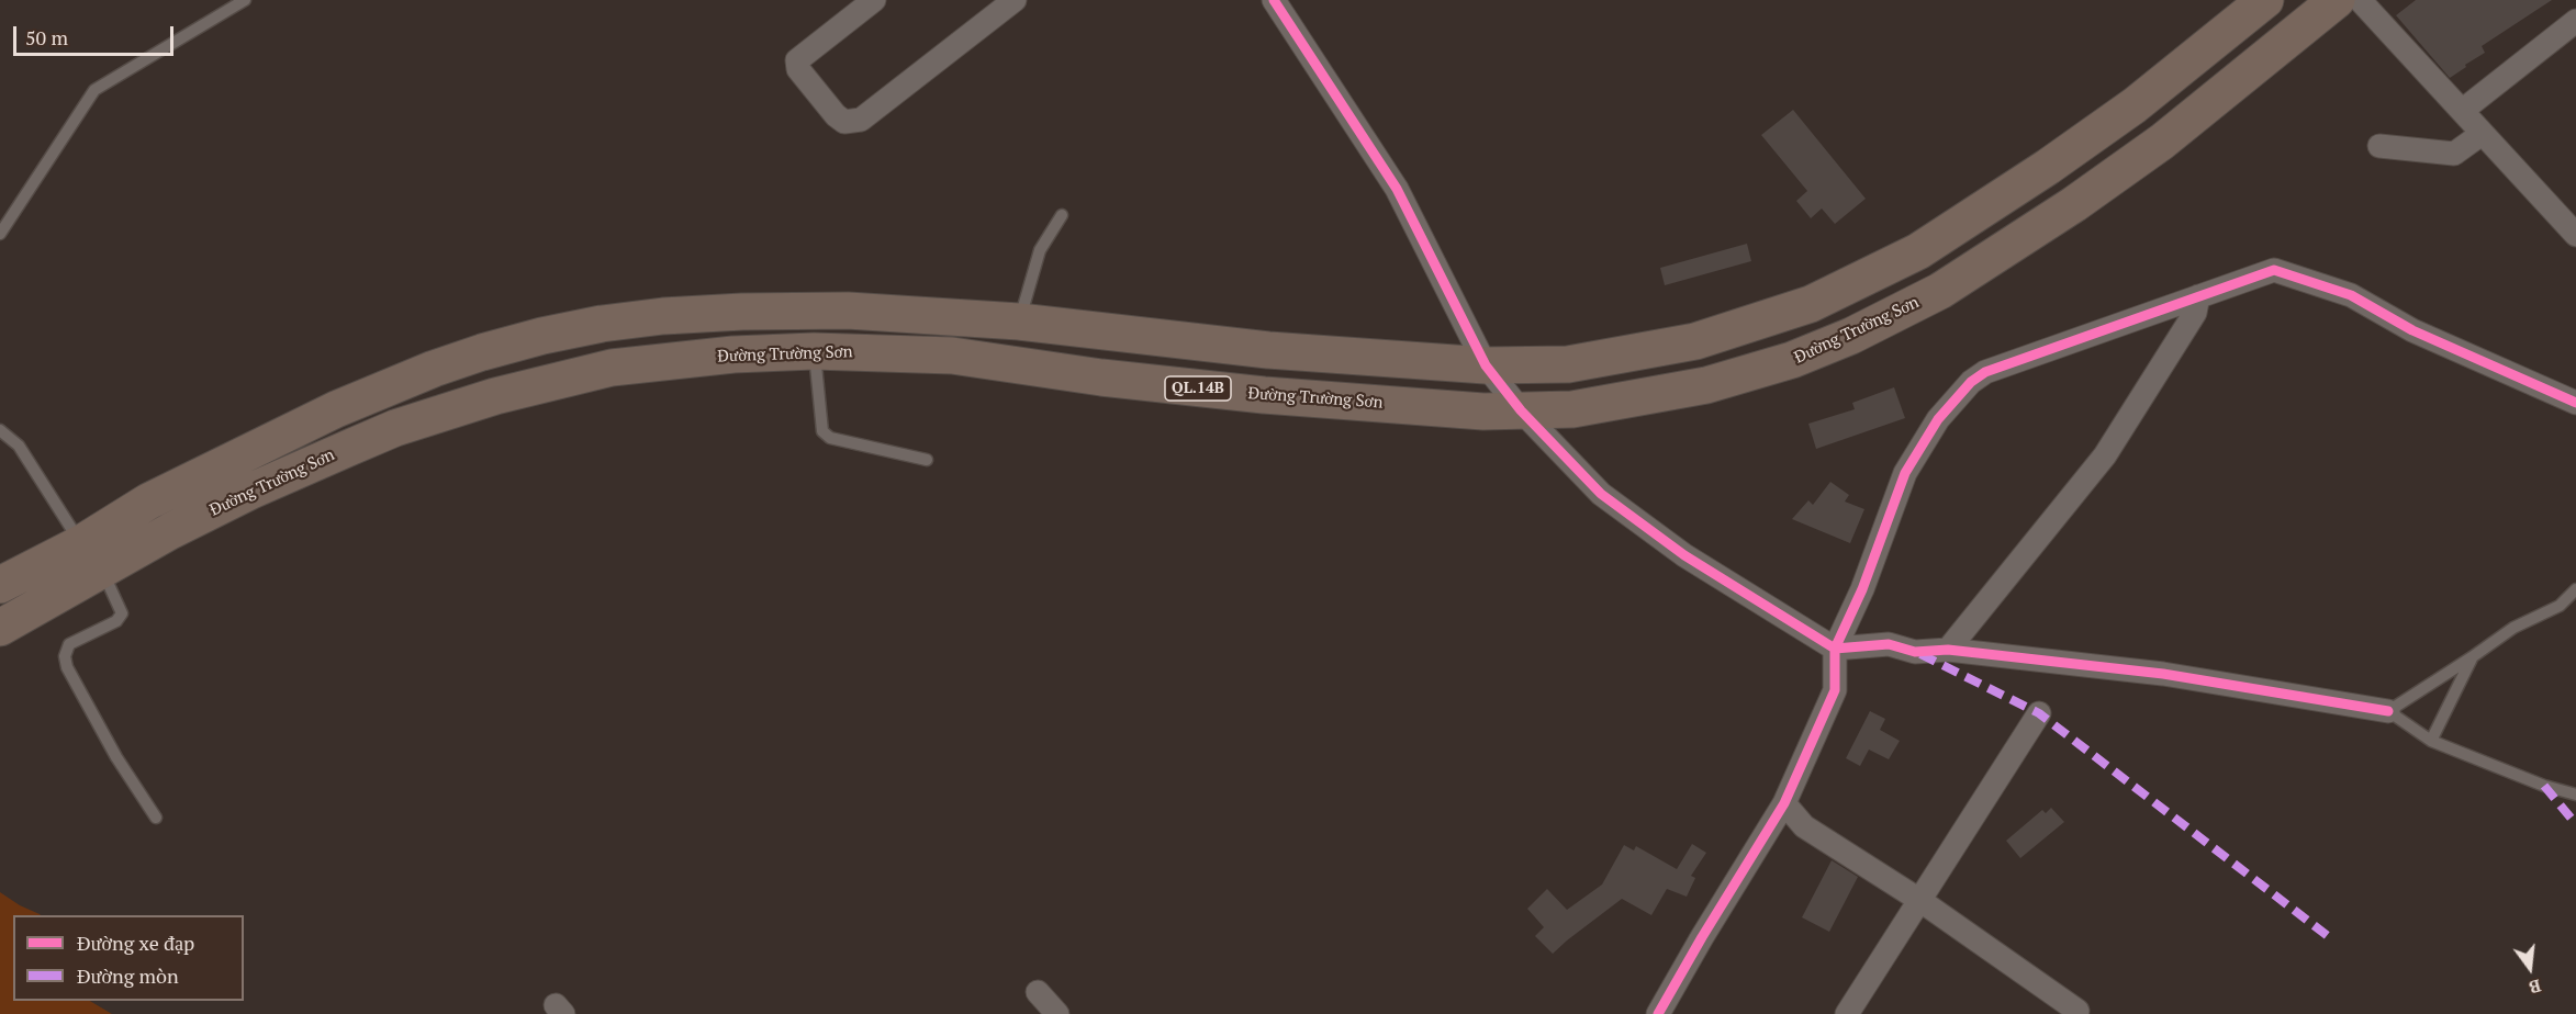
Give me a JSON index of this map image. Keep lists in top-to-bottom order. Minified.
{"streets":{"highway":["Đường Trường Sơn","QL.14B"]},"legend":["Đường xe đạp","Đường mòn"],"scale_bar":"50 m","north":"bottom"}
